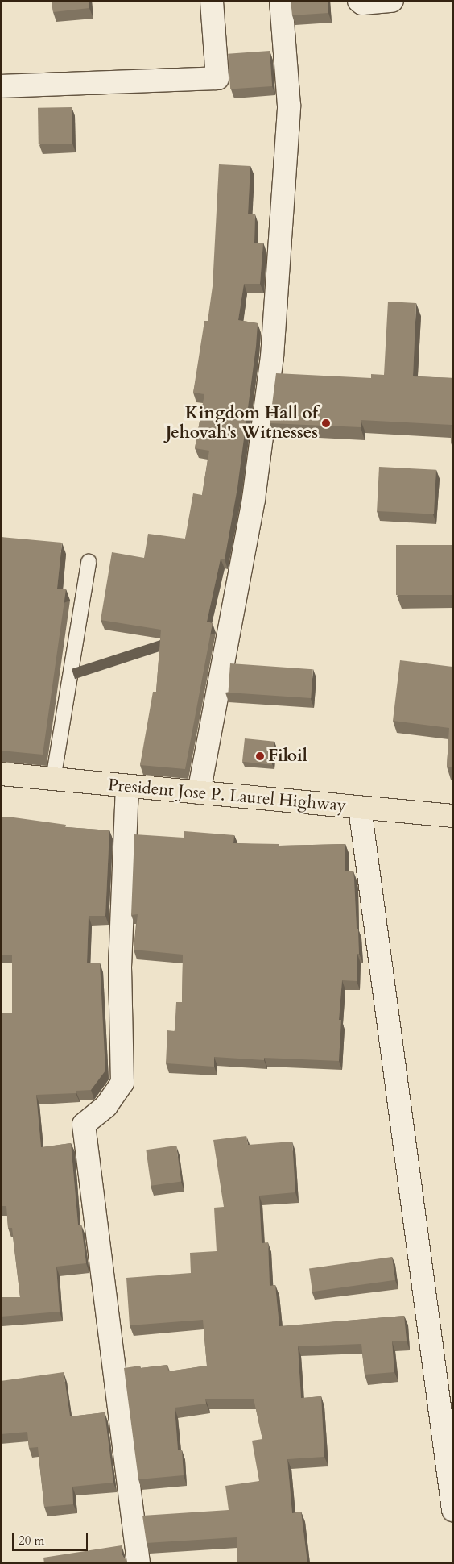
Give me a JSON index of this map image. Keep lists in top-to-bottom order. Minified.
{"streets":{"highway":["President Jose P. Laurel Highway"]},"places":["Kingdom Hall of Jehovah's Witnesses","Filoil"],"scale_bar":"20 m"}
